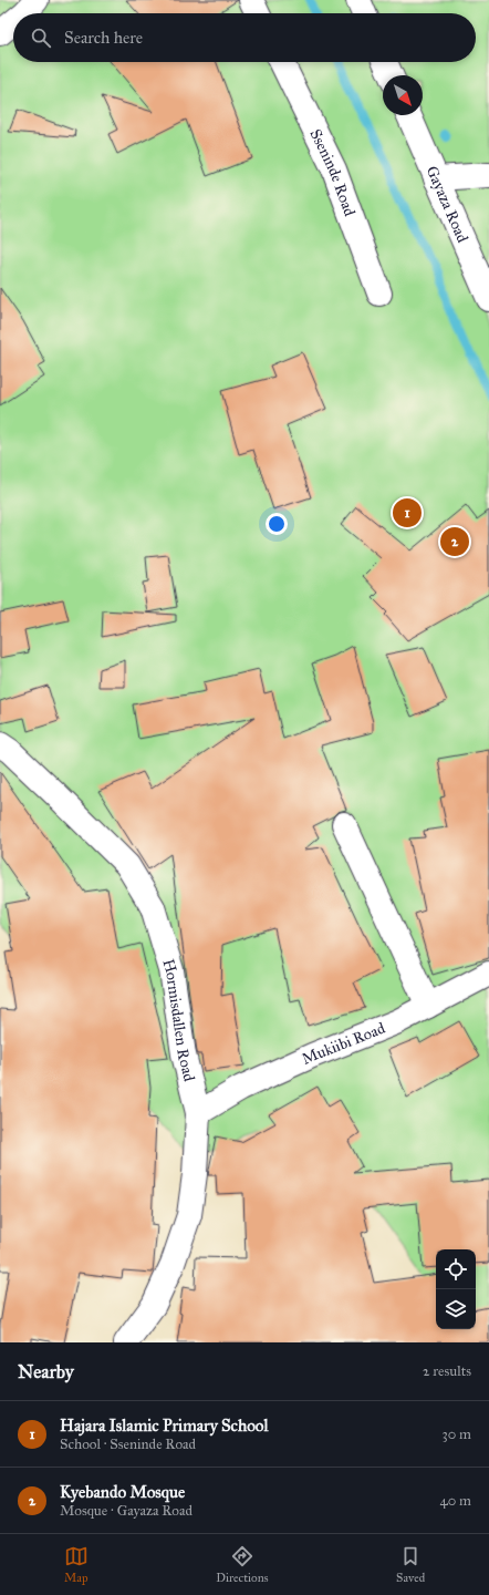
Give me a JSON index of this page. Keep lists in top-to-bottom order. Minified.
{"streets":{"street":["Sseninde Road","Gayaza Road","Hormisdallen Road","Mukiibi Road"]},"crossings":[["Hormisdallen Road","Mukiibi Road"]],"north":"bottom right","page":{"search":"Search here","pins":["1","2"],"heading":["Nearby","2 results"],"list":[{"mark":"1","name":"Hajara Islamic Primary School","note":"School · Sseninde Road","value":"30 m"},{"mark":"2","name":"Kyebando Mosque","note":"Mosque · Gayaza Road","value":"40 m"}],"nav":["Map","Directions","Saved"]}}
